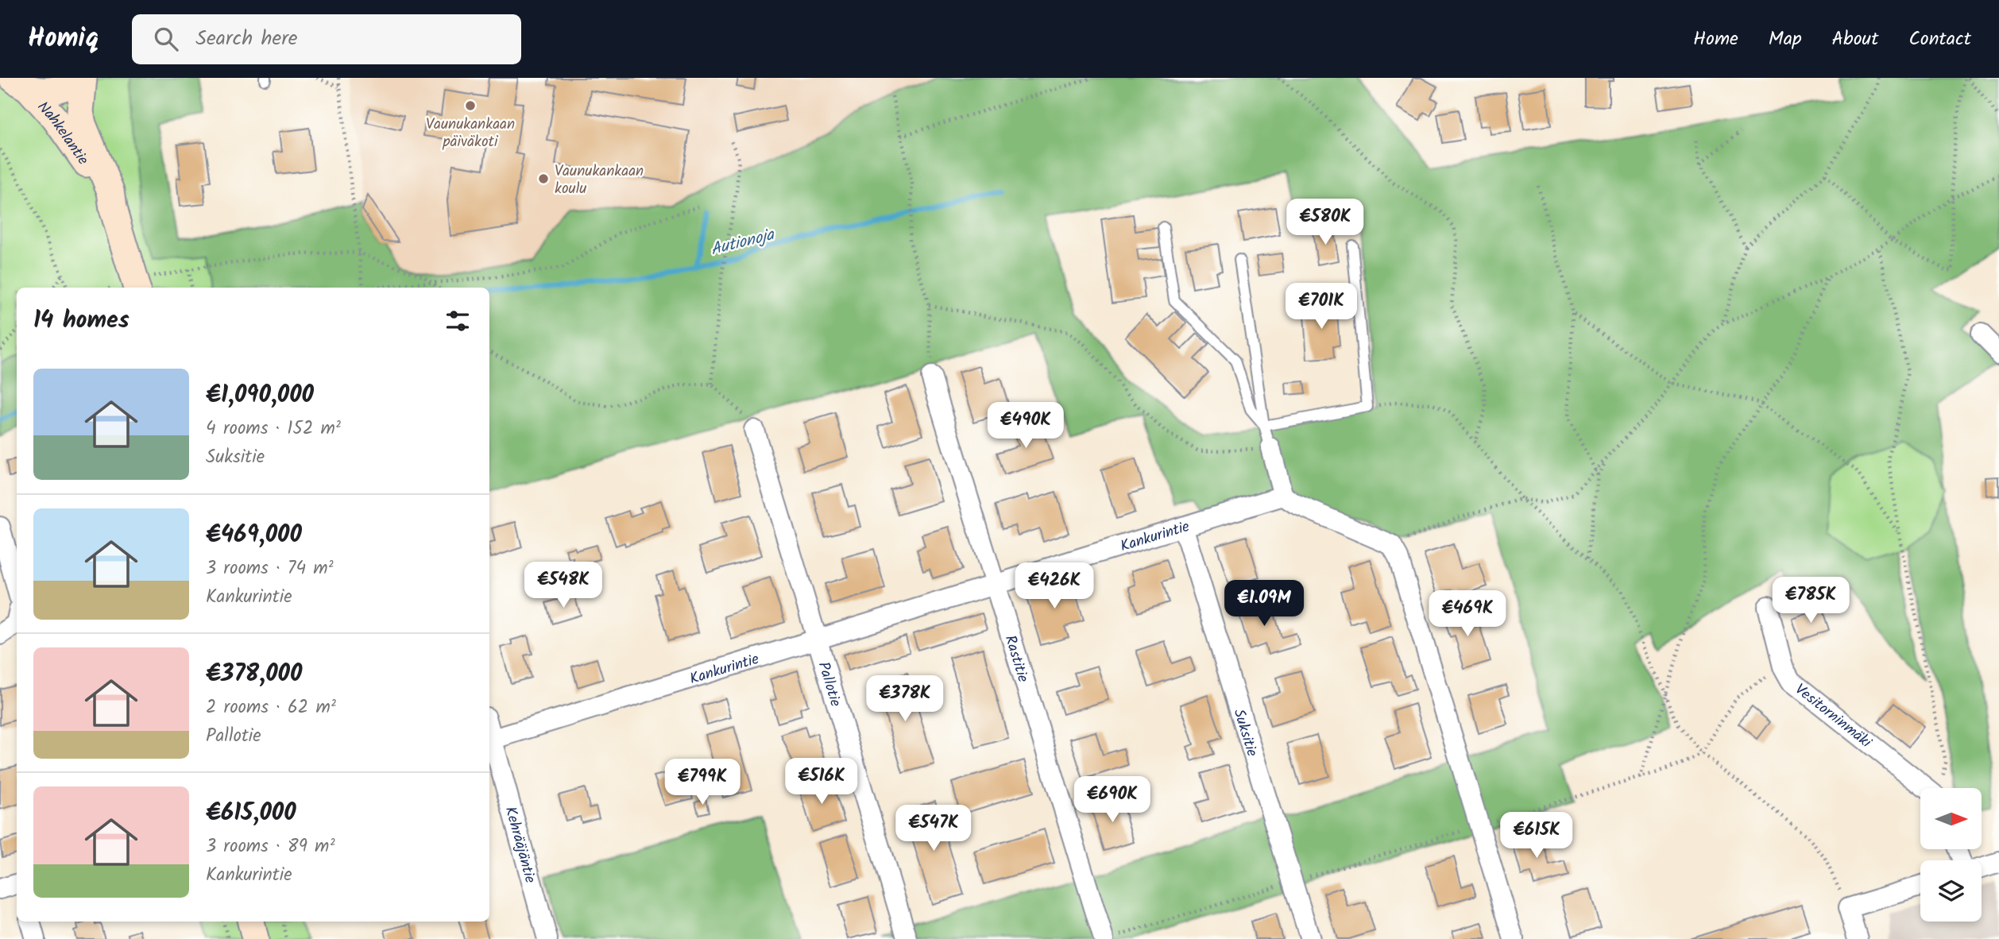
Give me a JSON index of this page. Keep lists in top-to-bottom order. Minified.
{"streets":{"main road":["Nahkelantie"],"street":["Kankurintie","Rastitie","Pallotie","Vesitorninmäki","Suksitie","Kehrääjäntie"]},"crossings":[["Kankurintie","Rastitie"],["Kankurintie","Pallotie"],["Kankurintie","Suksitie"],["Kankurintie","Kehrääjäntie"]],"water":["Autionoja"],"places":["Vaunukankaan päiväkoti","Vaunukankaan koulu"],"north":"right","page":{"header":"Homiq","search":"Search here","nav":["Home","Map","About","Contact"],"price":["€580K","€701K","€490K","€548K","€426K","€785K","€1.09M","€469K","€378K","€516K","€799K","€690K","€547K","€615K"],"heading":"14 homes","list":[{"name":"€1,090,000","note":"4 rooms · 152 m² · Suksitie"},{"name":"€469,000","note":"3 rooms · 74 m² · Kankurintie"},{"name":"€378,000","note":"2 rooms · 62 m² · Pallotie"},{"name":"€615,000","note":"3 rooms · 89 m² · Kankurintie"}]}}
